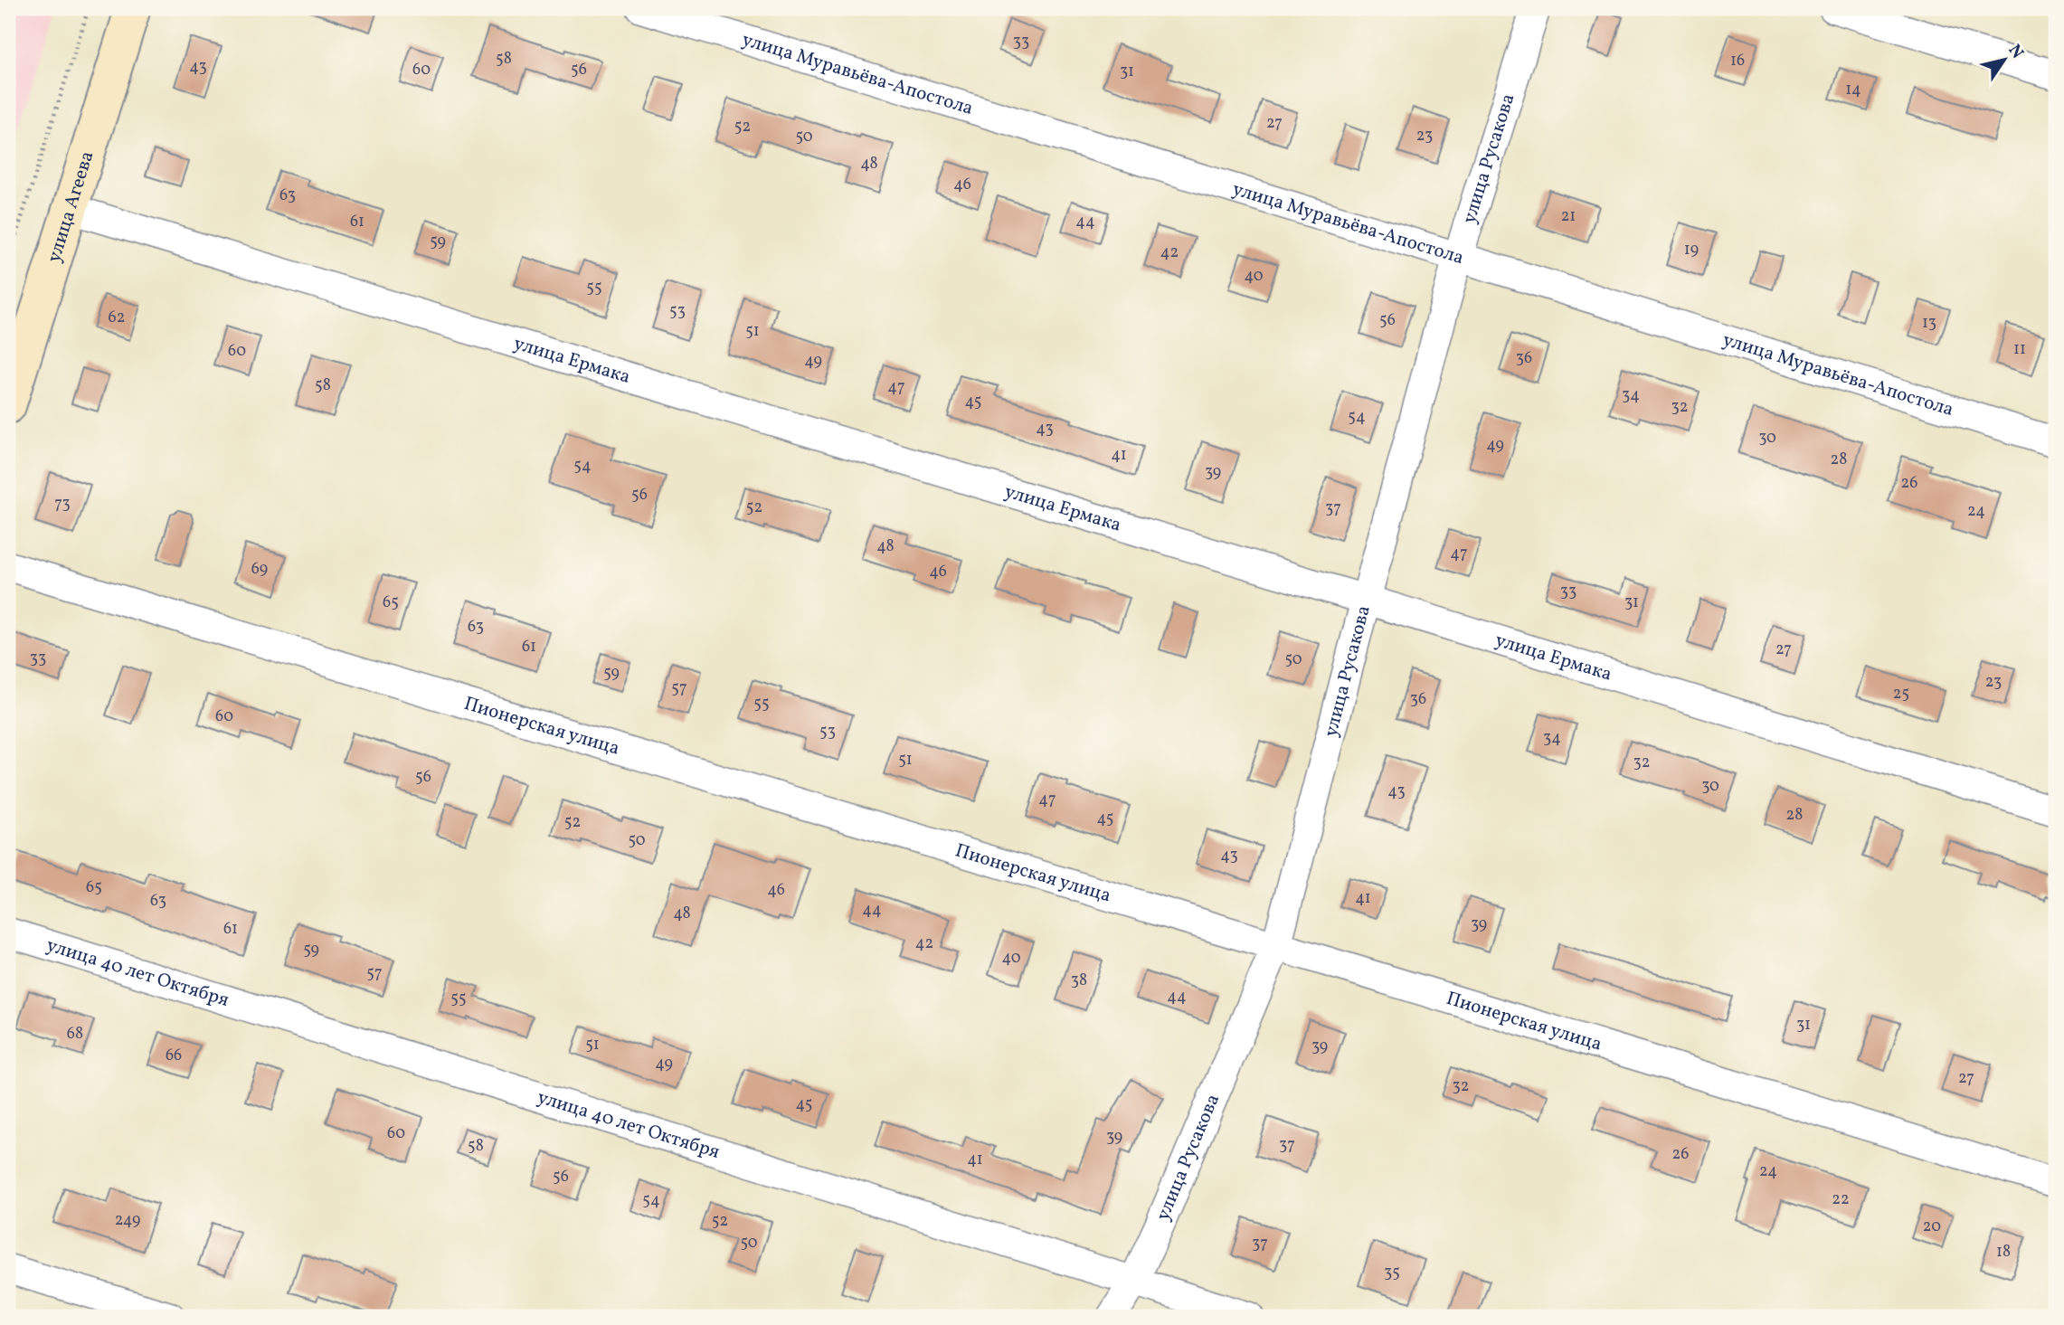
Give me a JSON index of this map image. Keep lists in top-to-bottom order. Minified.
{"streets":{"street":["улица Муравьёва-Апостола","улица Русакова","улица Агеева","улица Ермака","Пионерская улица","улица 40 лет Октября"]},"crossings":[["улица Муравьёва-Апостола","улица Русакова"],["улица Русакова","улица Ермака"],["улица Русакова","Пионерская улица"],["улица Русакова","улица 40 лет Октября"],["улица Агеева","улица Ермака"]],"house_numbers":["33","58","16","43","60","56","31","14","27","52","23","50","48","46","63","21","61","44","59","19","42","40","55","53","62","56","13","51","11","60","36","49","58","47","34","45","32","54","43","30","49","41","28","54","39","26","56","73","52","37","24","48","47","69","46","33","65","31","63","61","27","33","50","59","23","57","25","36","55","60","53","34","51","32","56","30","43","47","28","45","52","50","43","65","46","41","63","44","48","39","61","42","59","40","57","38","44","55","31","68","51","39","66","49","27","32","45","60","39","37","58","26","41","24","56","22","54","249","52","20","50","37","18","35"],"north":"top right"}
